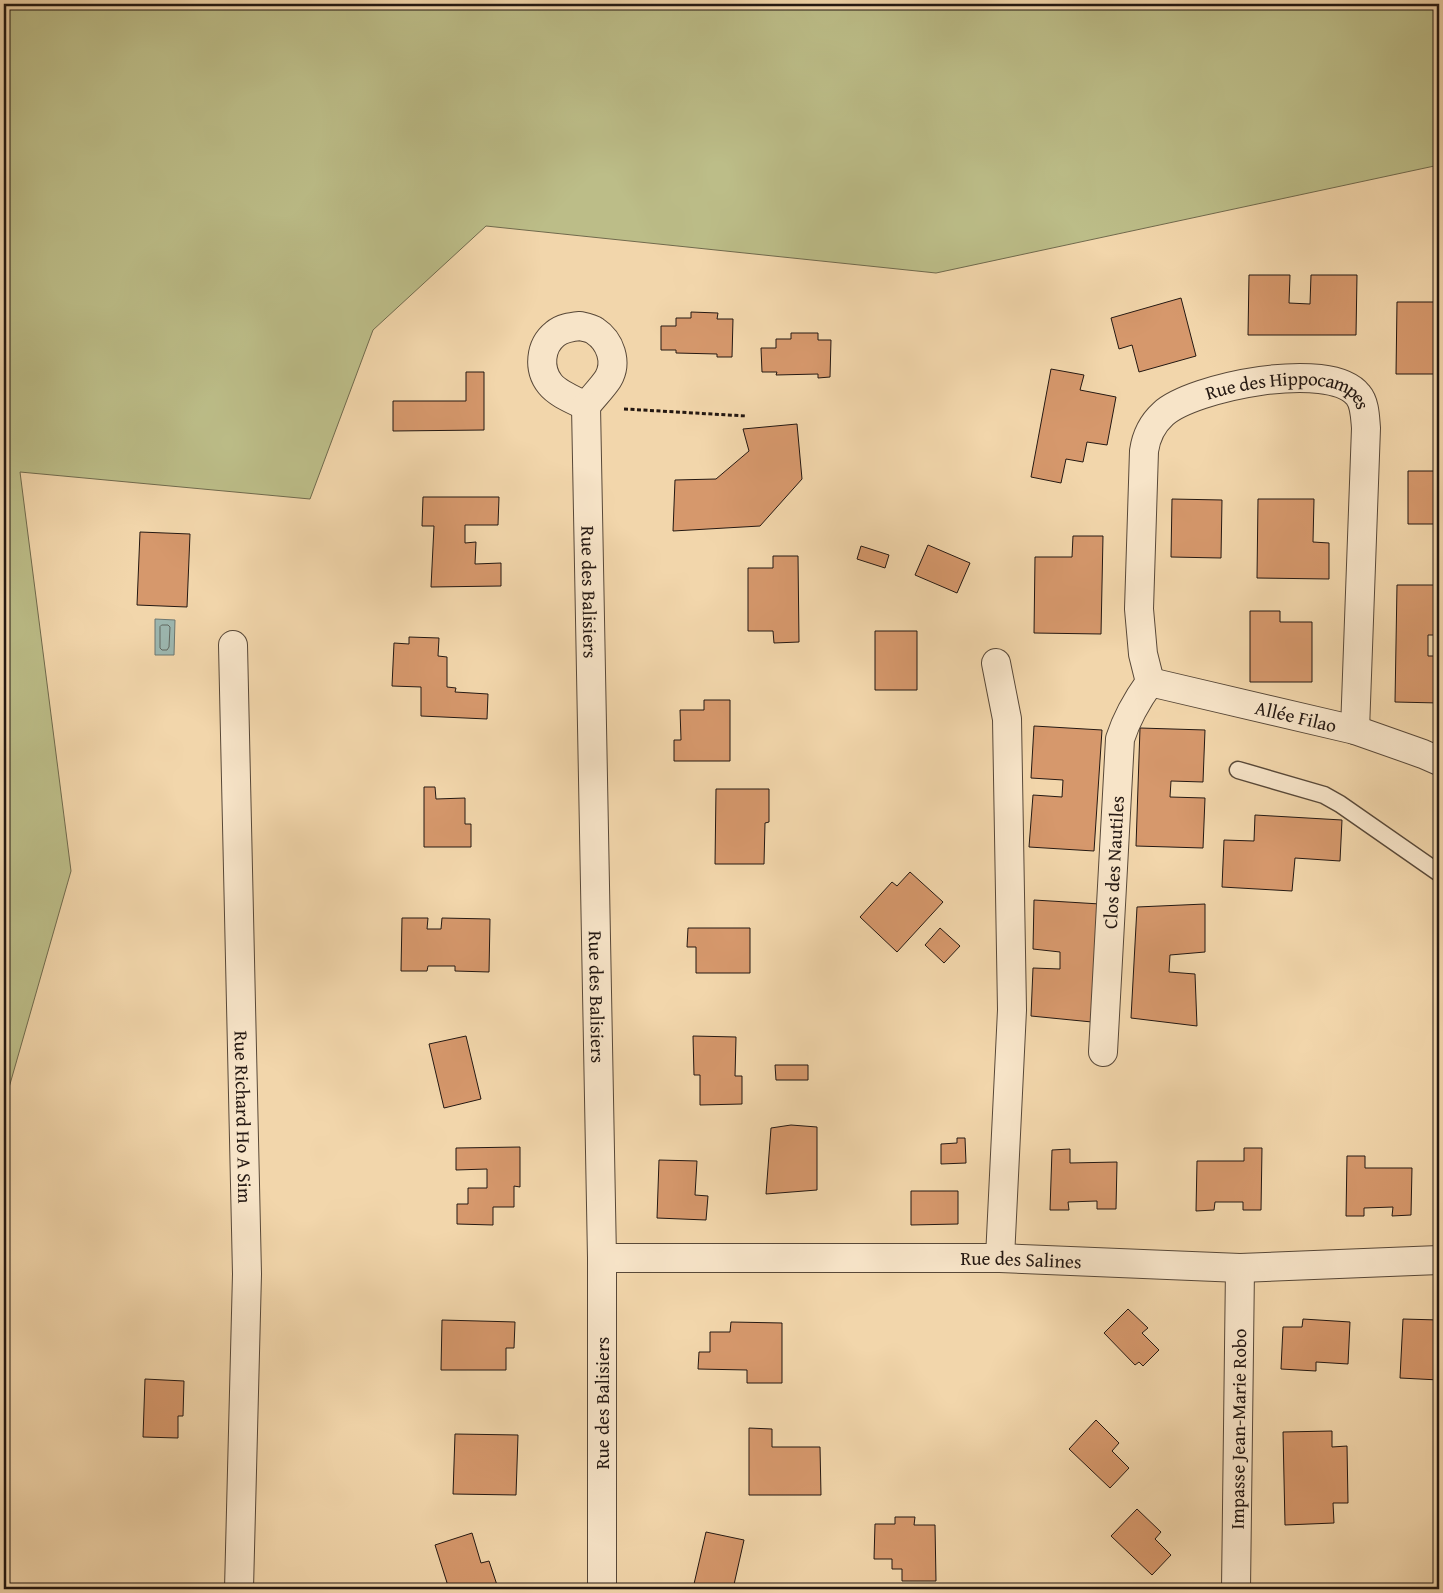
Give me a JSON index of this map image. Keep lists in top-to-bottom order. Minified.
{"streets":{"street":["Rue des Hippocampes","Rue des Balisiers","Allée Filao","Clos des Nautiles","Rue Richard Ho A Sim","Rue des Salines","Impasse Jean-Marie Robo"]},"crossings":[["Rue des Hippocampes","Allée Filao"],["Rue des Hippocampes","Clos des Nautiles"],["Rue des Balisiers","Rue des Salines"],["Allée Filao","Clos des Nautiles"],["Rue des Salines","Impasse Jean-Marie Robo"]]}
